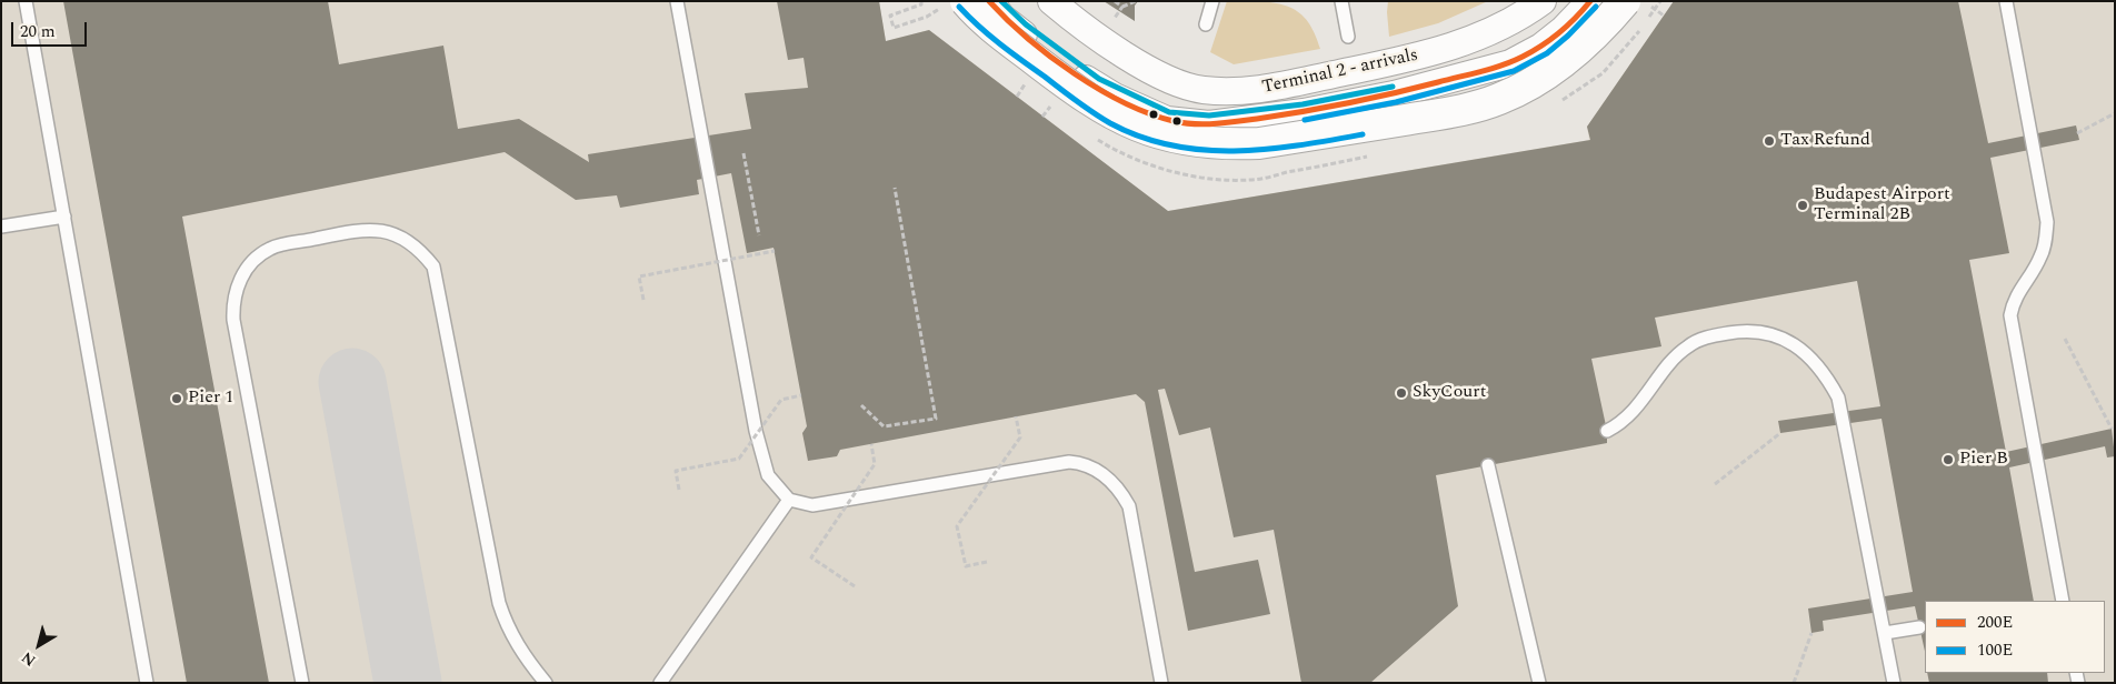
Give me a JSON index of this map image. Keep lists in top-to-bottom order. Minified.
{"streets":{"street":["Terminal 2 - arrivals"]},"places":["Tax Refund","Budapest Airport Terminal 2B","SkyCourt","Pier 1","Pier B"],"lines":["transit line 200E","transit line 100E"],"legend":["200E","100E"],"scale_bar":"20 m","north":"bottom left"}
